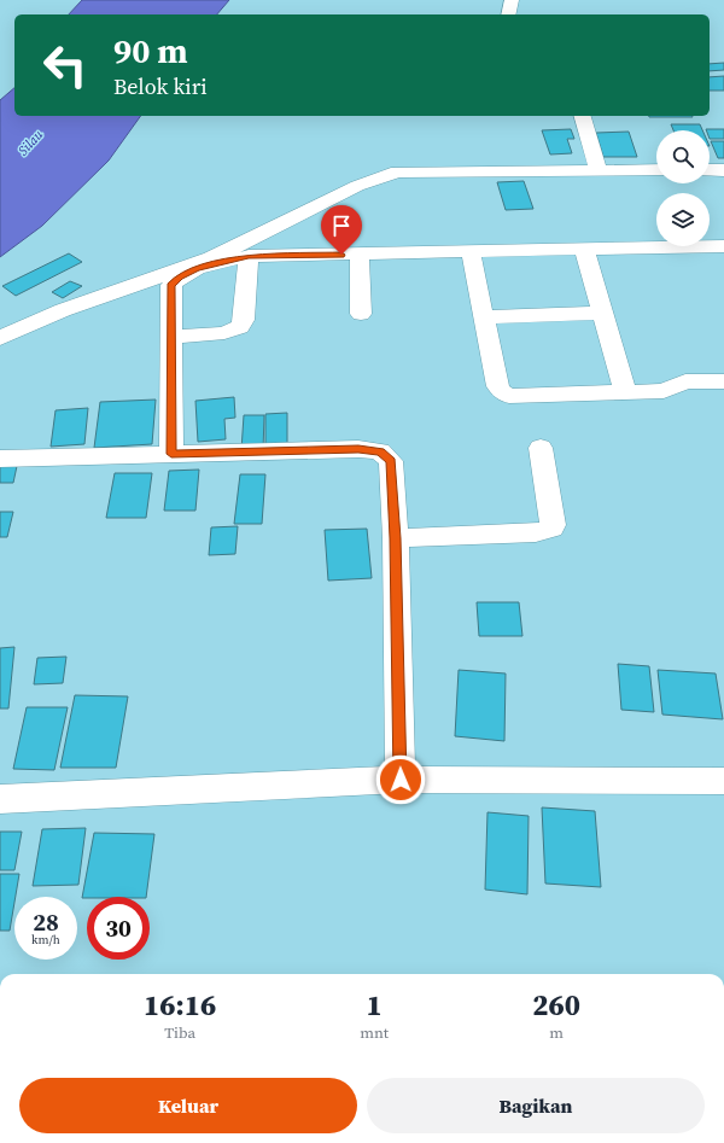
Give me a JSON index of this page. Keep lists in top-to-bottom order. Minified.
{"water":["Silau"],"page":{"turn":["90 m","Belok kiri"],"speed":"28 km/h","limit":"30","eta":["16:16","Tiba","1","mnt","260","m"],"buttons":["Keluar","Bagikan"]}}
